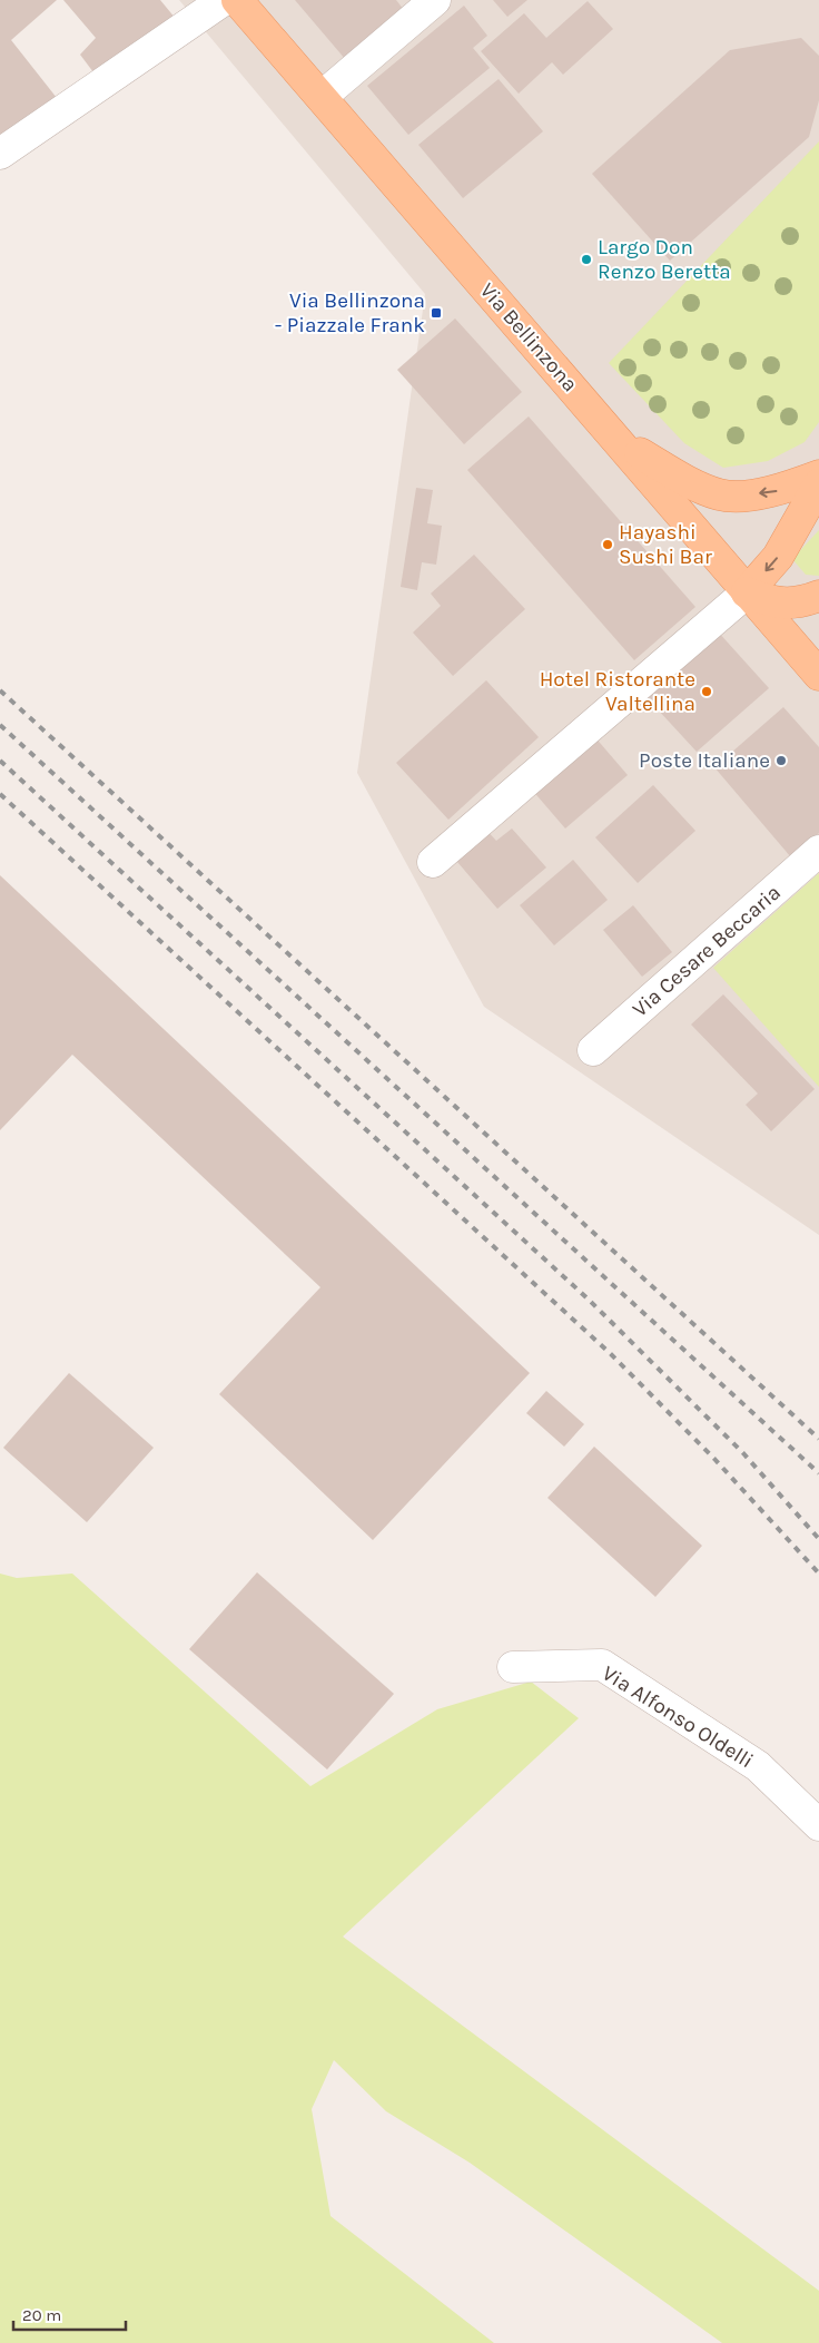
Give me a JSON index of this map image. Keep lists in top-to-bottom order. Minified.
{"streets":{"main road":["Via Bellinzona"],"street":["Via Cesare Beccaria","Via Alfonso Oldelli"]},"places":{"other":["Largo Don Renzo Beretta","Hayashi Sushi Bar","Hotel Ristorante Valtellina","Poste Italiane"],"transit":["Via Bellinzona - Piazzale Frank"]},"scale_bar":"20 m"}
